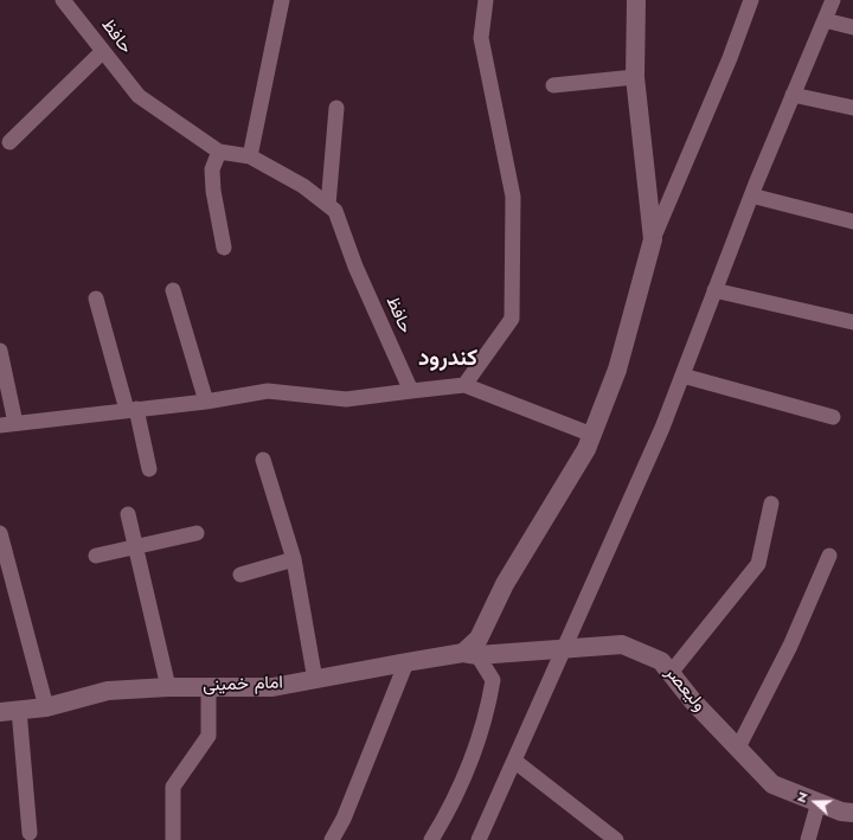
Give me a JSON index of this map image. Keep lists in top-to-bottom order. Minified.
{"streets":{"street":["حافظ","امام خمینی","ولیعصر"]},"crossings":[["امام خمینی","ولیعصر"]],"districts":["کندرود"],"north":"left"}
